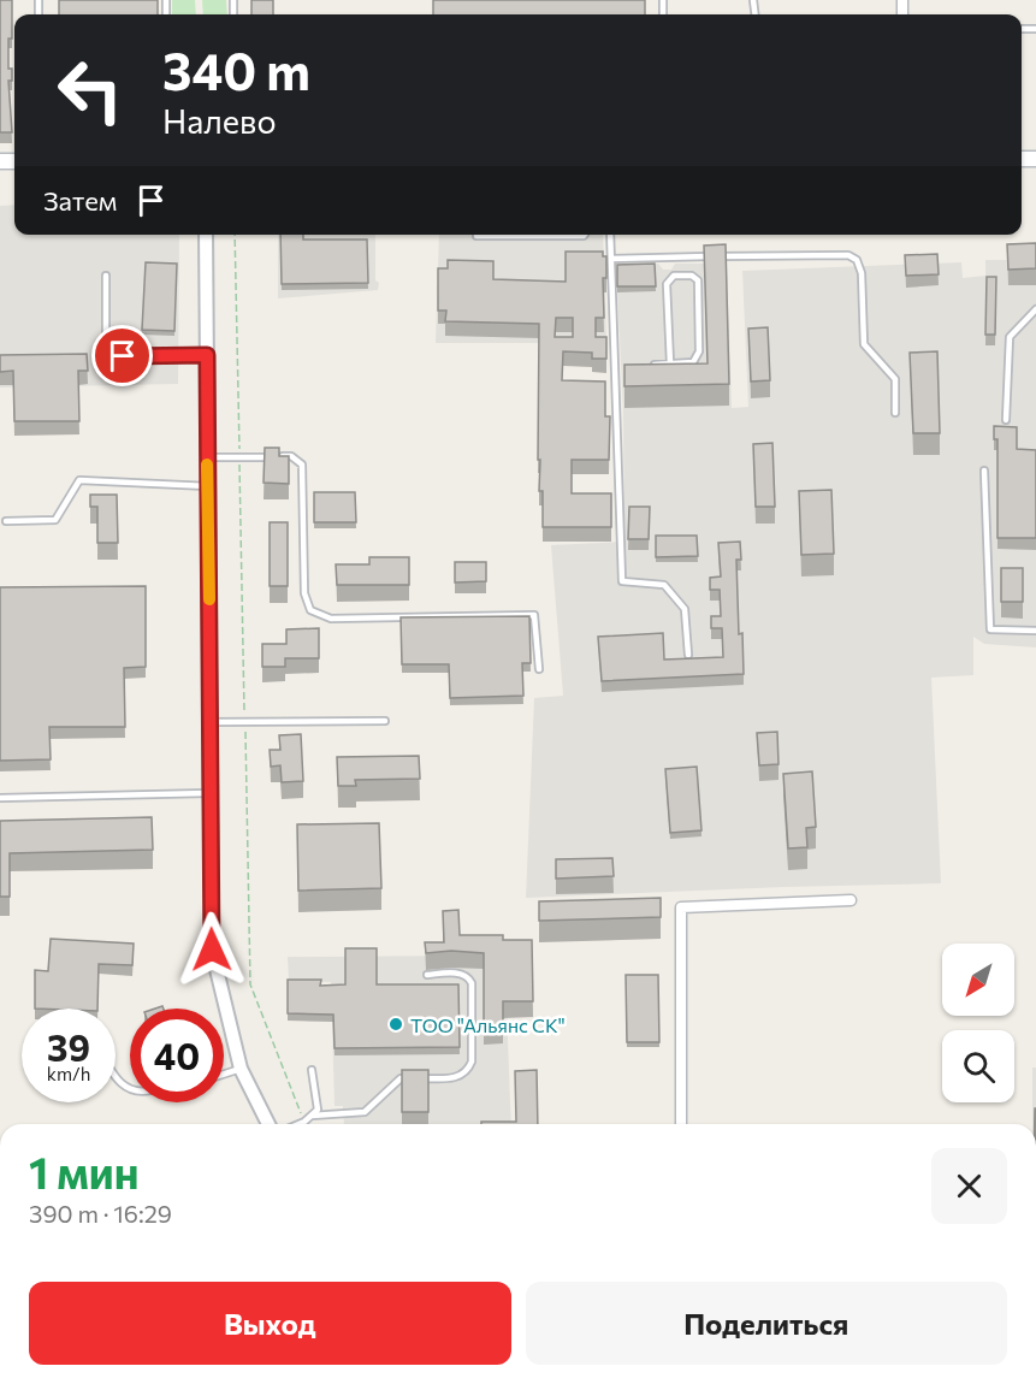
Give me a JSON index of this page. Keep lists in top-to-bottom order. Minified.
{"places":["ТОО \"Альянс СК\""],"north":"bottom left","page":{"turn":["340 m","Налево"],"then":"Затем","speed":"39 km/h","limit":"40","heading":["1 мин","390 m · 16:29"],"buttons":["Выход","Поделиться"]}}
